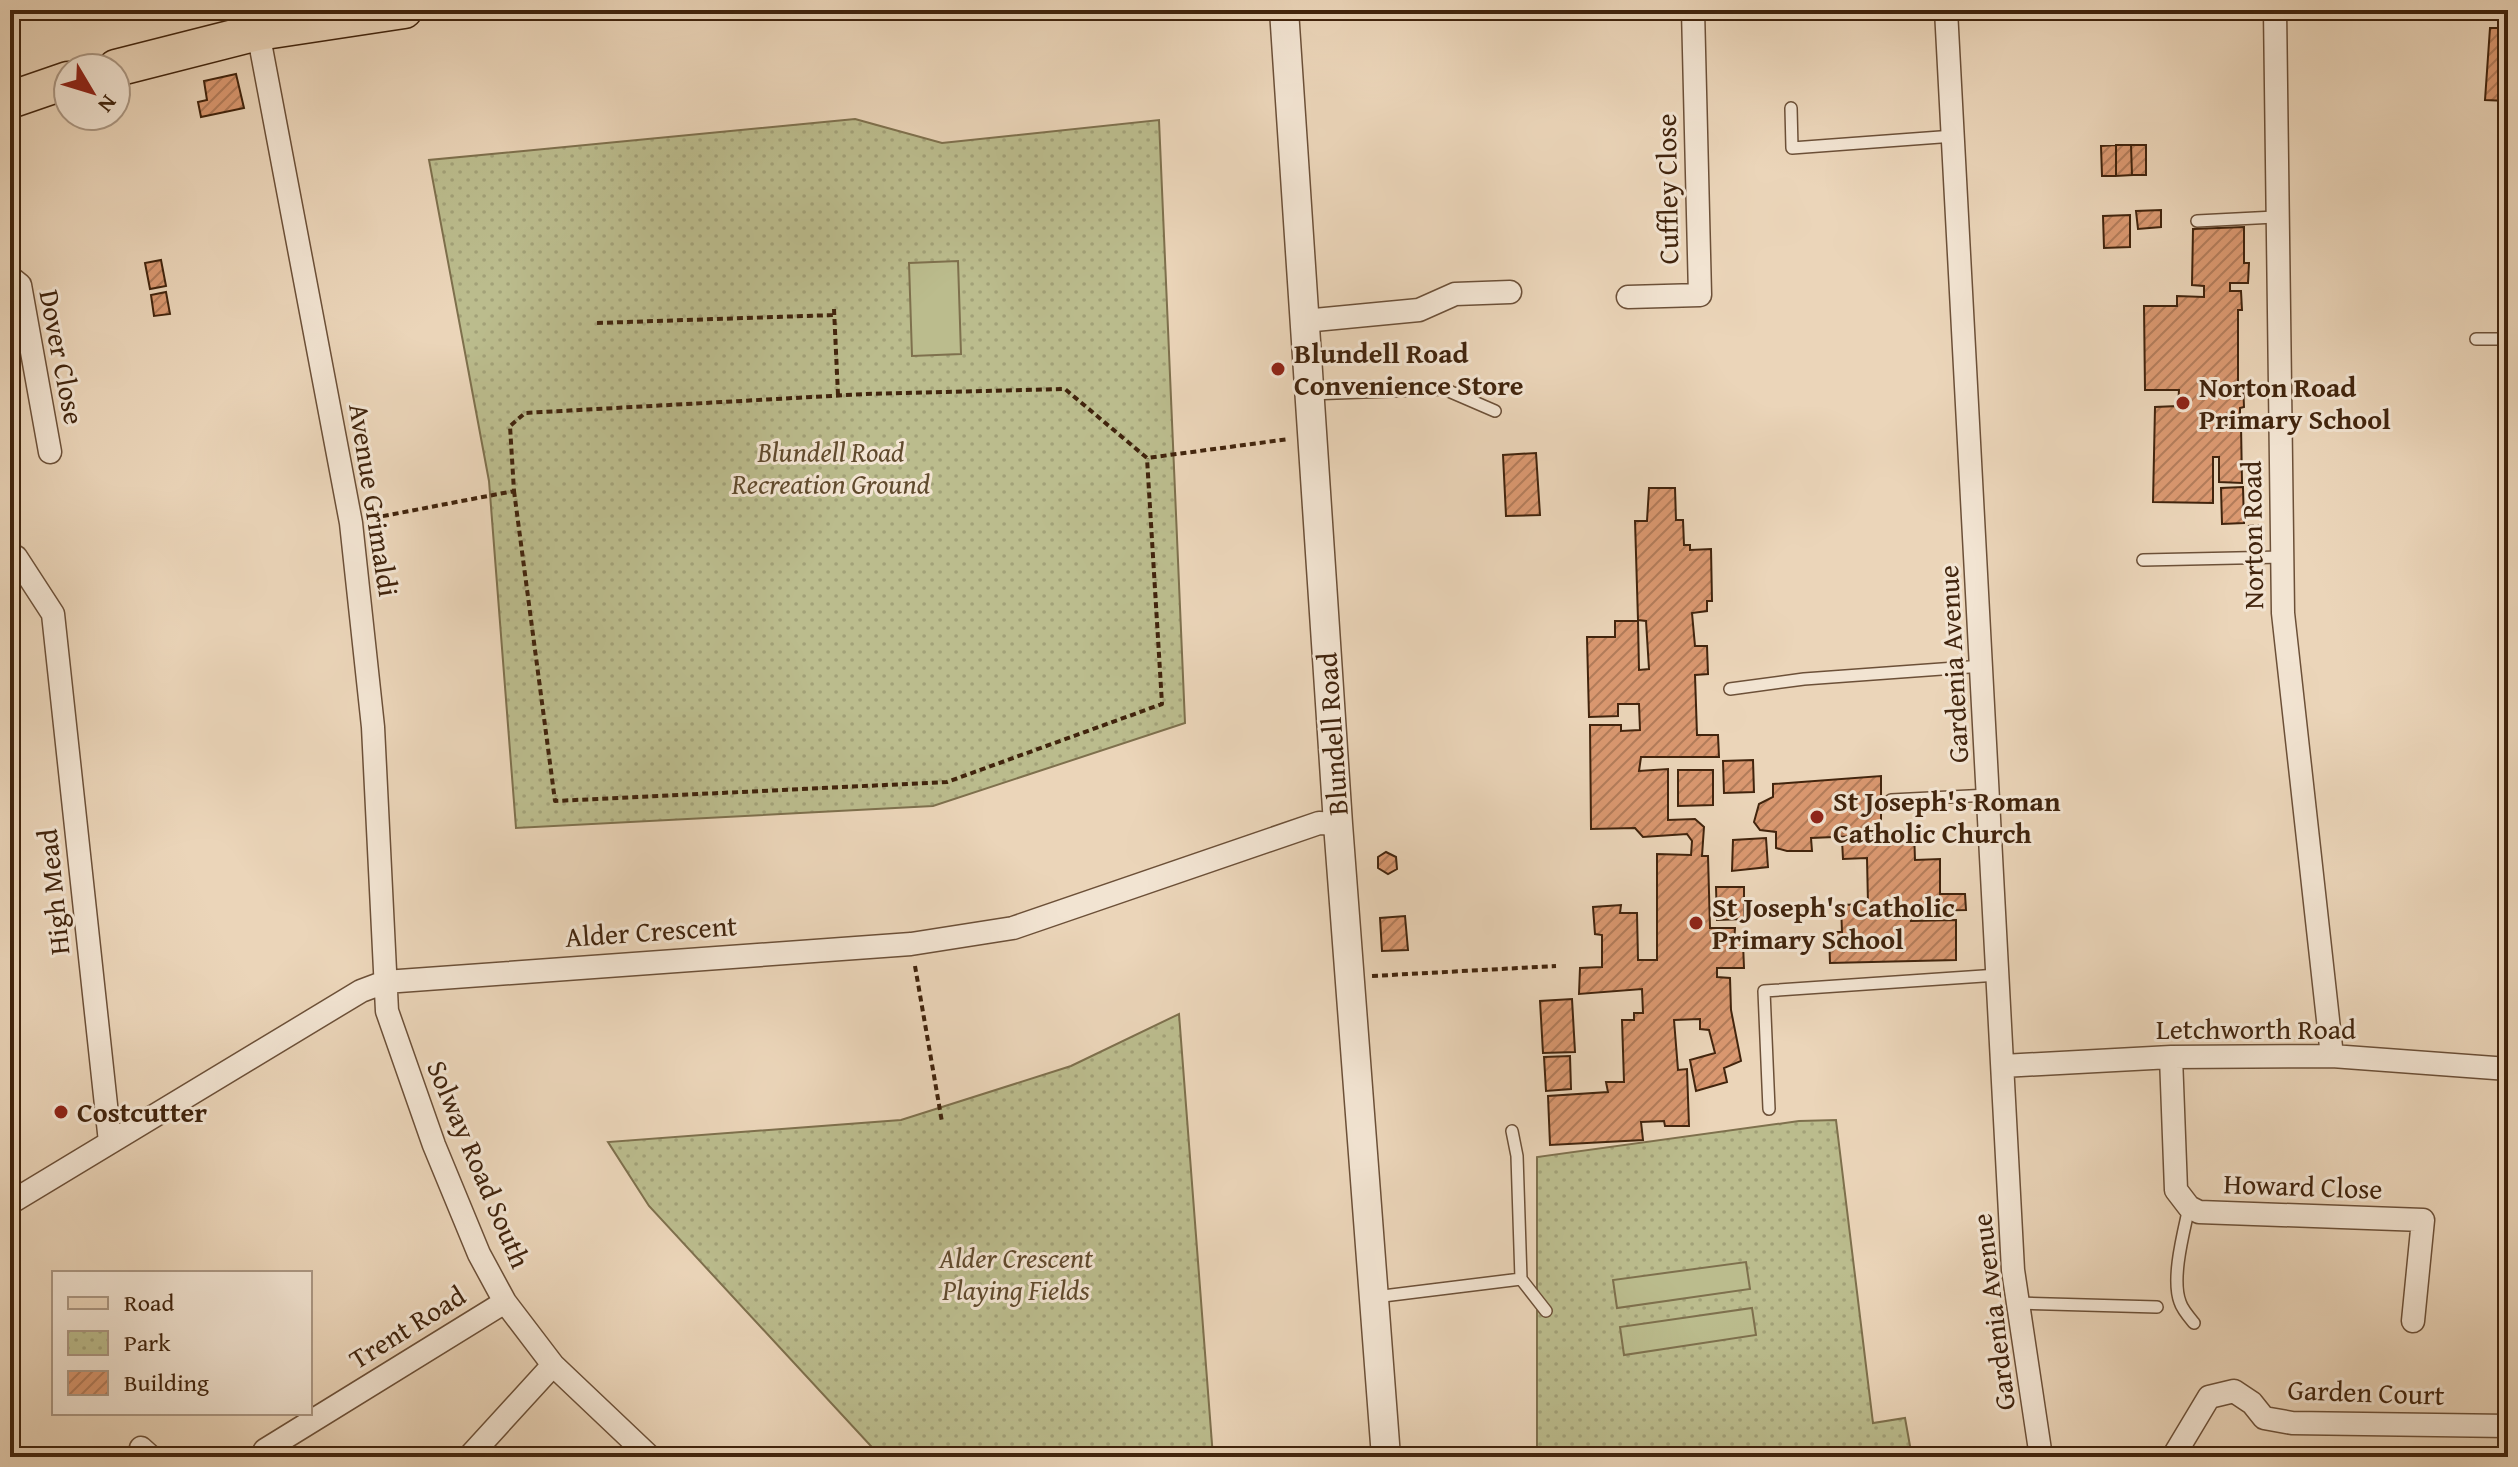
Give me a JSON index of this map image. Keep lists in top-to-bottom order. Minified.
{"streets":{"street":["Cuffley Close","Dover Close","Avenue Grimaldi","Norton Road","Gardenia Avenue","Blundell Road","High Mead","Alder Crescent","Letchworth Road","Solway Road South","Howard Close","Trent Road","Garden Court"]},"crossings":[["Avenue Grimaldi","Alder Crescent"],["Avenue Grimaldi","Solway Road South"],["Norton Road","Letchworth Road"],["Gardenia Avenue","Letchworth Road"],["Blundell Road","Alder Crescent"],["High Mead","Alder Crescent"],["Alder Crescent","Solway Road South"],["Letchworth Road","Howard Close"],["Solway Road South","Trent Road"]],"parks":["Blundell Road Recreation Ground","Alder Crescent Playing Fields"],"places":["Blundell Road Convenience Store","Norton Road Primary School","St Joseph's Roman Catholic Church","St Joseph's Catholic Primary School","Costcutter"],"legend":["Road","Park","Building"],"north":"bottom right"}
